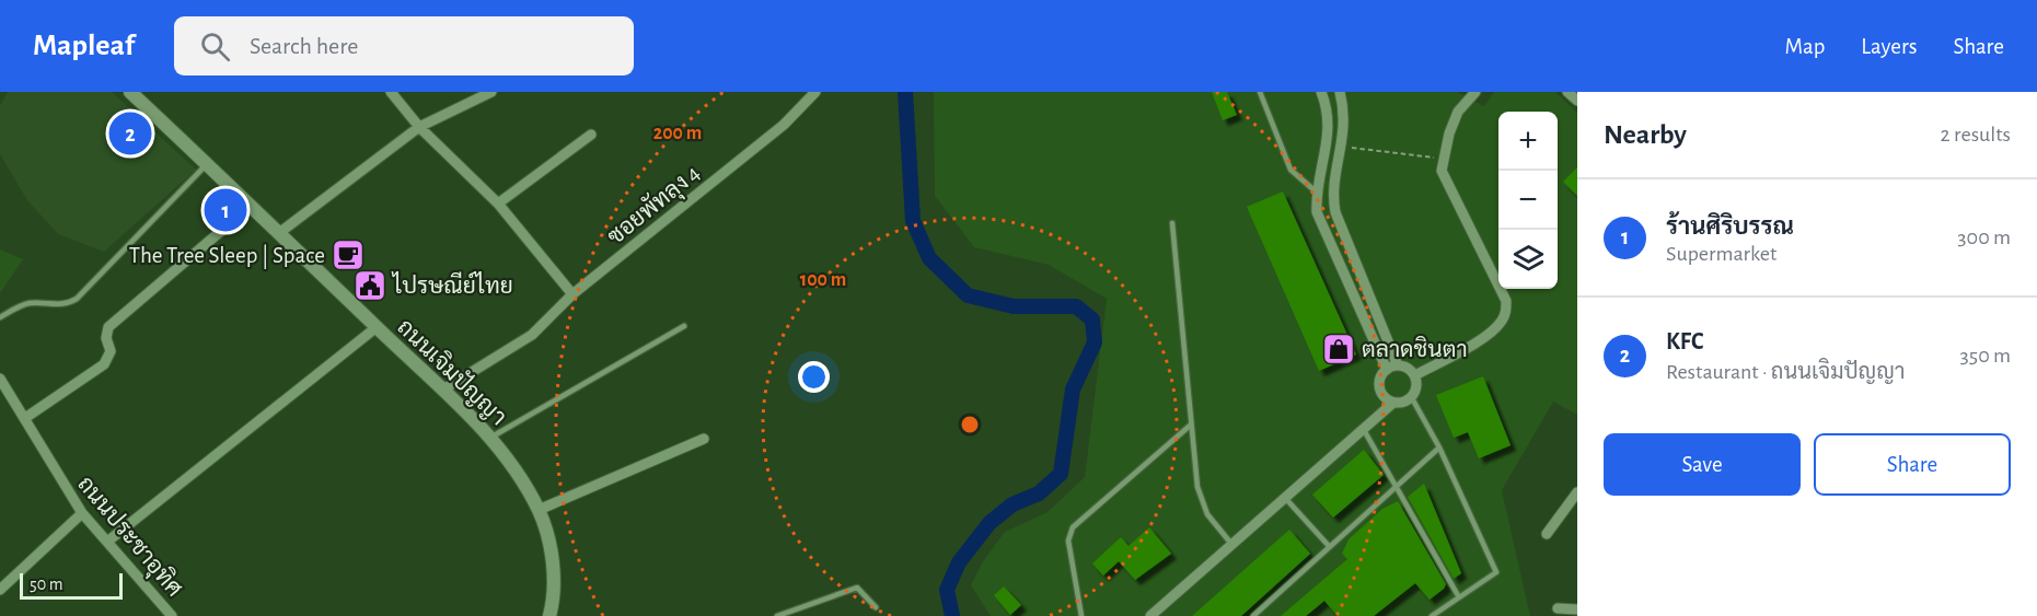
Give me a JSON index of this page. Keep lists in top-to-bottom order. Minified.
{"streets":{"street":["ซอยพัทลุง 4","ถนนเจิมปัญญา","ถนนประชาอุทิศ"]},"crossings":[["ซอยพัทลุง 4","ถนนเจิมปัญญา"]],"places":{"cafe":["The Tree Sleep | Space"],"public building":["ไปรษณีย์ไทย"],"shop":["ตลาดชินตา"]},"scale_bar":"50 m","page":{"header":"Mapleaf","search":"Search here","nav":["Map","Layers","Share"],"heading":["Nearby","2 results"],"pins":["2","1"],"map_buttons":["+","−"],"list":[{"mark":"1","name":"ร้านศิริบรรณ","note":"Supermarket","value":"300 m"},{"mark":"2","name":"KFC","note":"Restaurant · ถนนเจิมปัญญา","value":"350 m"}],"buttons":["Save","Share"],"scale":"50 m"},"rings":["200 m","100 m"]}
